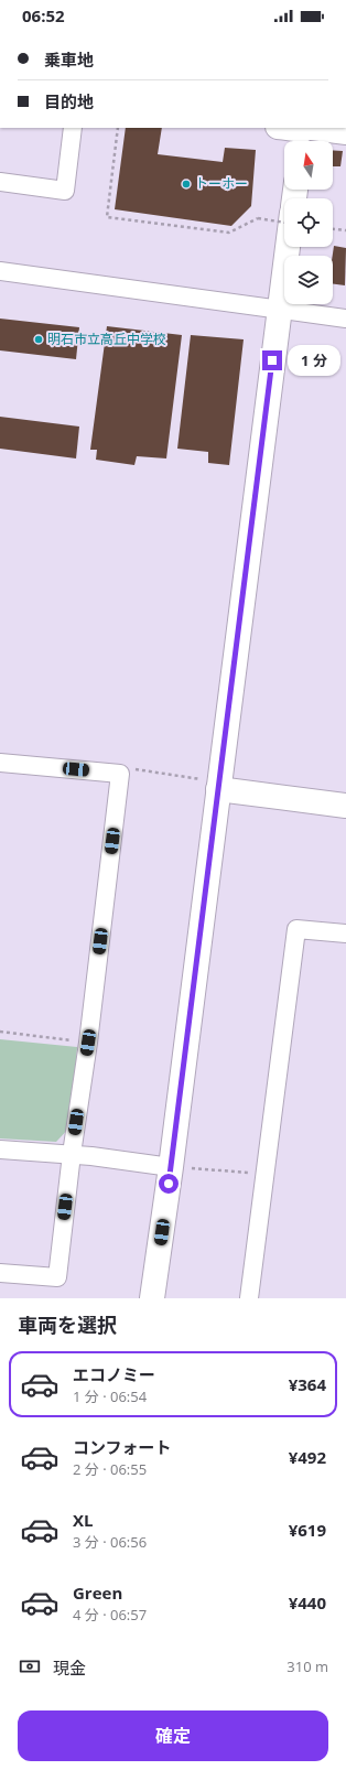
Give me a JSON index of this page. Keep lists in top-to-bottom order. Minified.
{"places":["トーホー","明石市立高丘中学校"],"north":"top","page":{"status":"06:52","banner":["乗車地","目的地"],"bubble":"1 分","heading":"車両を選択","list":[{"name":"エコノミー","note":"1 分 · 06:54","value":"¥364"},{"name":"コンフォート","note":"2 分 · 06:55","value":"¥492"},{"name":"XL","note":"3 分 · 06:56","value":"¥619"},{"name":"Green","note":"4 分 · 06:57","value":"¥440"}],"pay":["現金","310 m"],"buttons":"確定"}}
